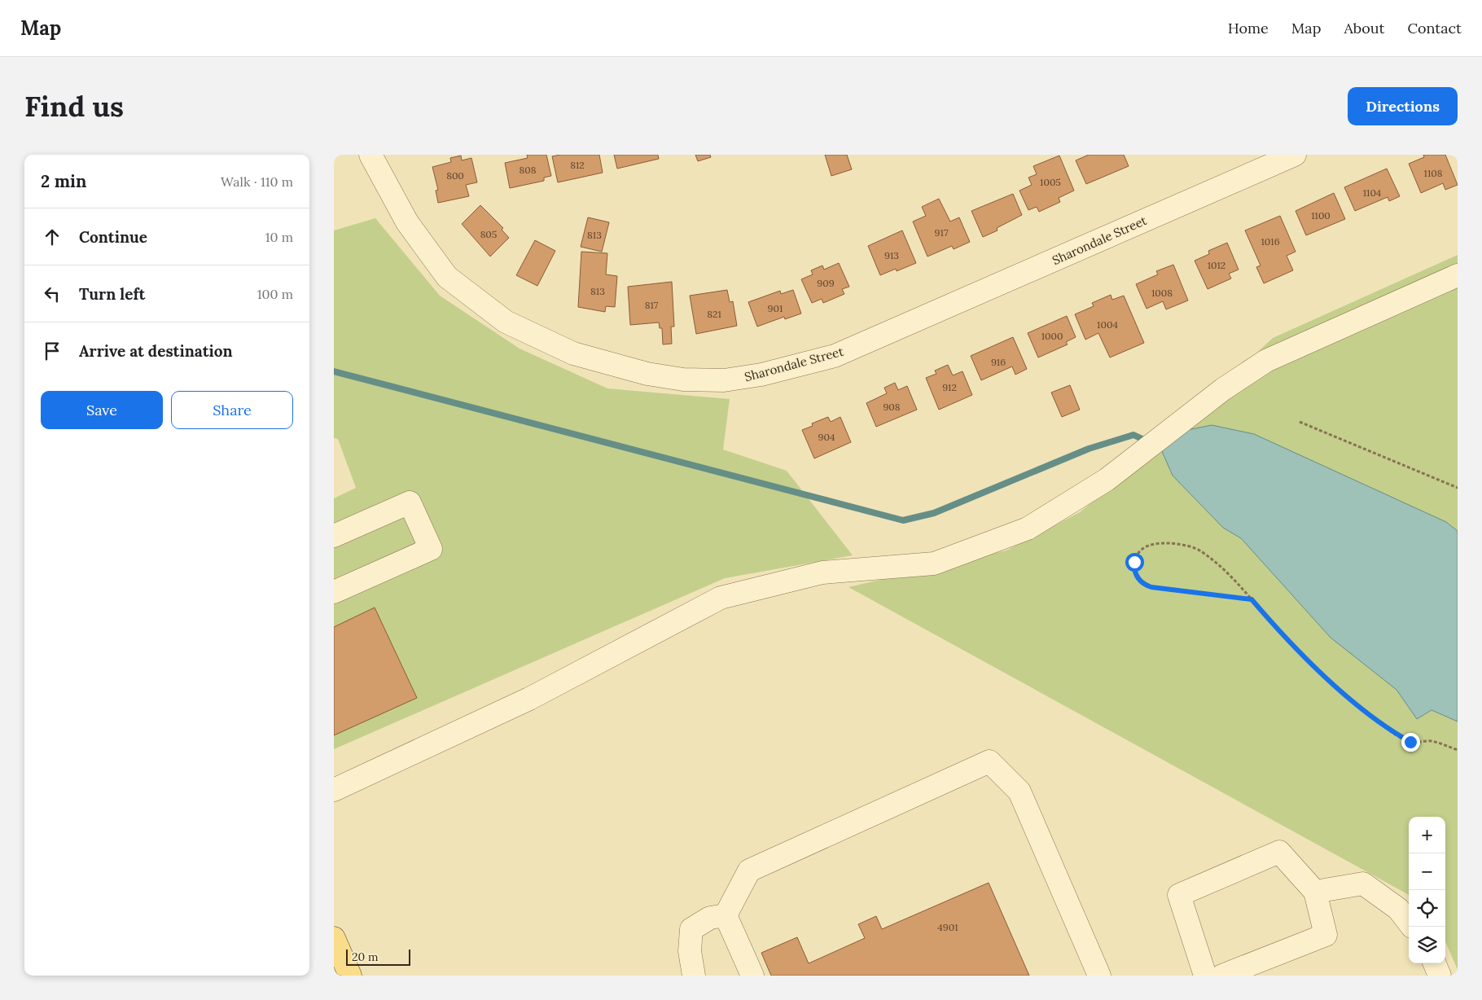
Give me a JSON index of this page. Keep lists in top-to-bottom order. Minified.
{"streets":{"street":["Sharondale Street"]},"house_numbers":["812","808","1108","800","1005","1104","1100","917","805","813","1016","913","1012","909","813","1008","817","901","821","1004","1000","916","912","908","904","4901"],"scale_bar":"20 m","page":{"header":"Map","nav":["Home","Map","About","Contact"],"buttons":["Directions",["Save","Share"]],"title":"Find us","heading":["2 min","Walk · 110 m"],"list":[["Continue","10 m"],["Turn left","100 m"],"Arrive at destination"],"map_buttons":["+","−"],"scale":"20 m"}}
